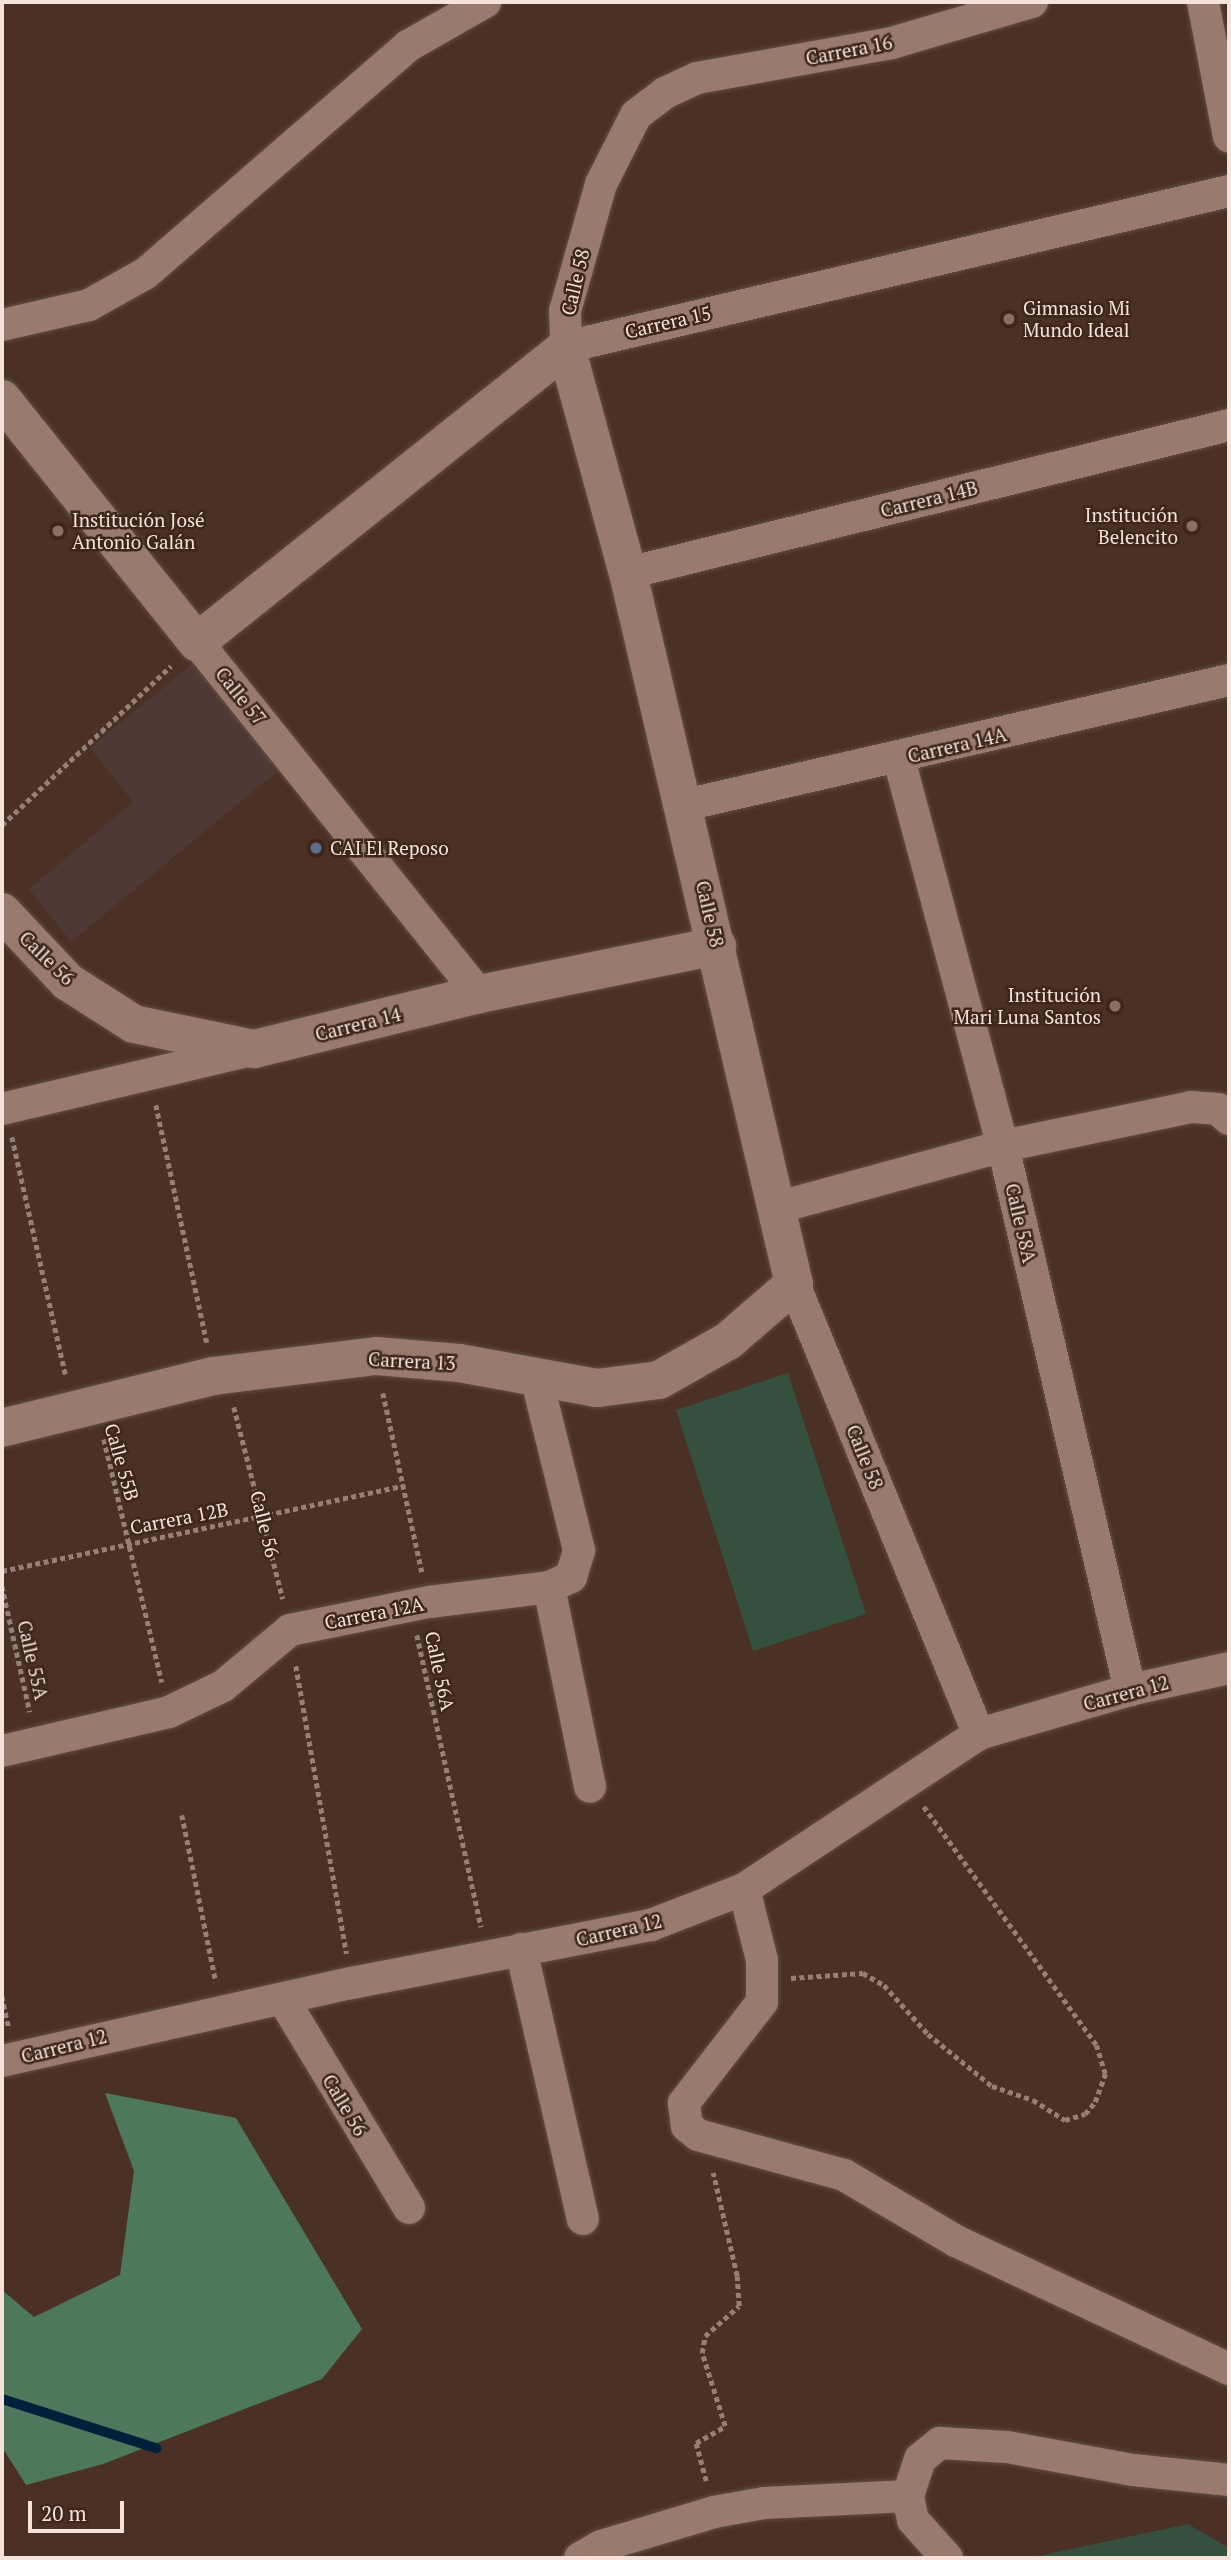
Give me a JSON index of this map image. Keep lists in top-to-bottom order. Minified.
{"streets":{"street":["Carrera 16","Calle 58","Carrera 15","Carrera 14B","Calle 57","Carrera 14A","Calle 56","Carrera 14","Calle 58A","Carrera 13","Carrera 12A","Carrera 12"],"path":["Calle 55B","Carrera 12B","Calle 55A","Calle 56A"]},"crossings":[["Carrera 16","Calle 58"],["Calle 58","Carrera 15"],["Calle 58","Carrera 14B"],["Calle 58","Carrera 14A"],["Calle 58","Carrera 14"],["Calle 58","Carrera 13"],["Calle 58","Carrera 12"],["Carrera 15","Calle 57"],["Calle 57","Carrera 14"],["Carrera 14A","Calle 58A"],["Calle 56","Carrera 14"],["Calle 56","Carrera 13"],["Calle 56","Carrera 12B"],["Calle 56","Carrera 12A"],["Calle 56","Carrera 12"],["Calle 58A","Carrera 12"],["Carrera 13","Calle 55B"],["Calle 55B","Carrera 12B"],["Calle 55B","Carrera 12A"],["Carrera 12A","Calle 55A"],["Carrera 12A","Calle 56A"],["Calle 56A","Carrera 12"]],"places":["Gimnasio Mi Mundo Ideal","Institución Belencito","Institución José Antonio Galán","CAI El Reposo","Institución Mari Luna Santos"],"scale_bar":"20 m"}
